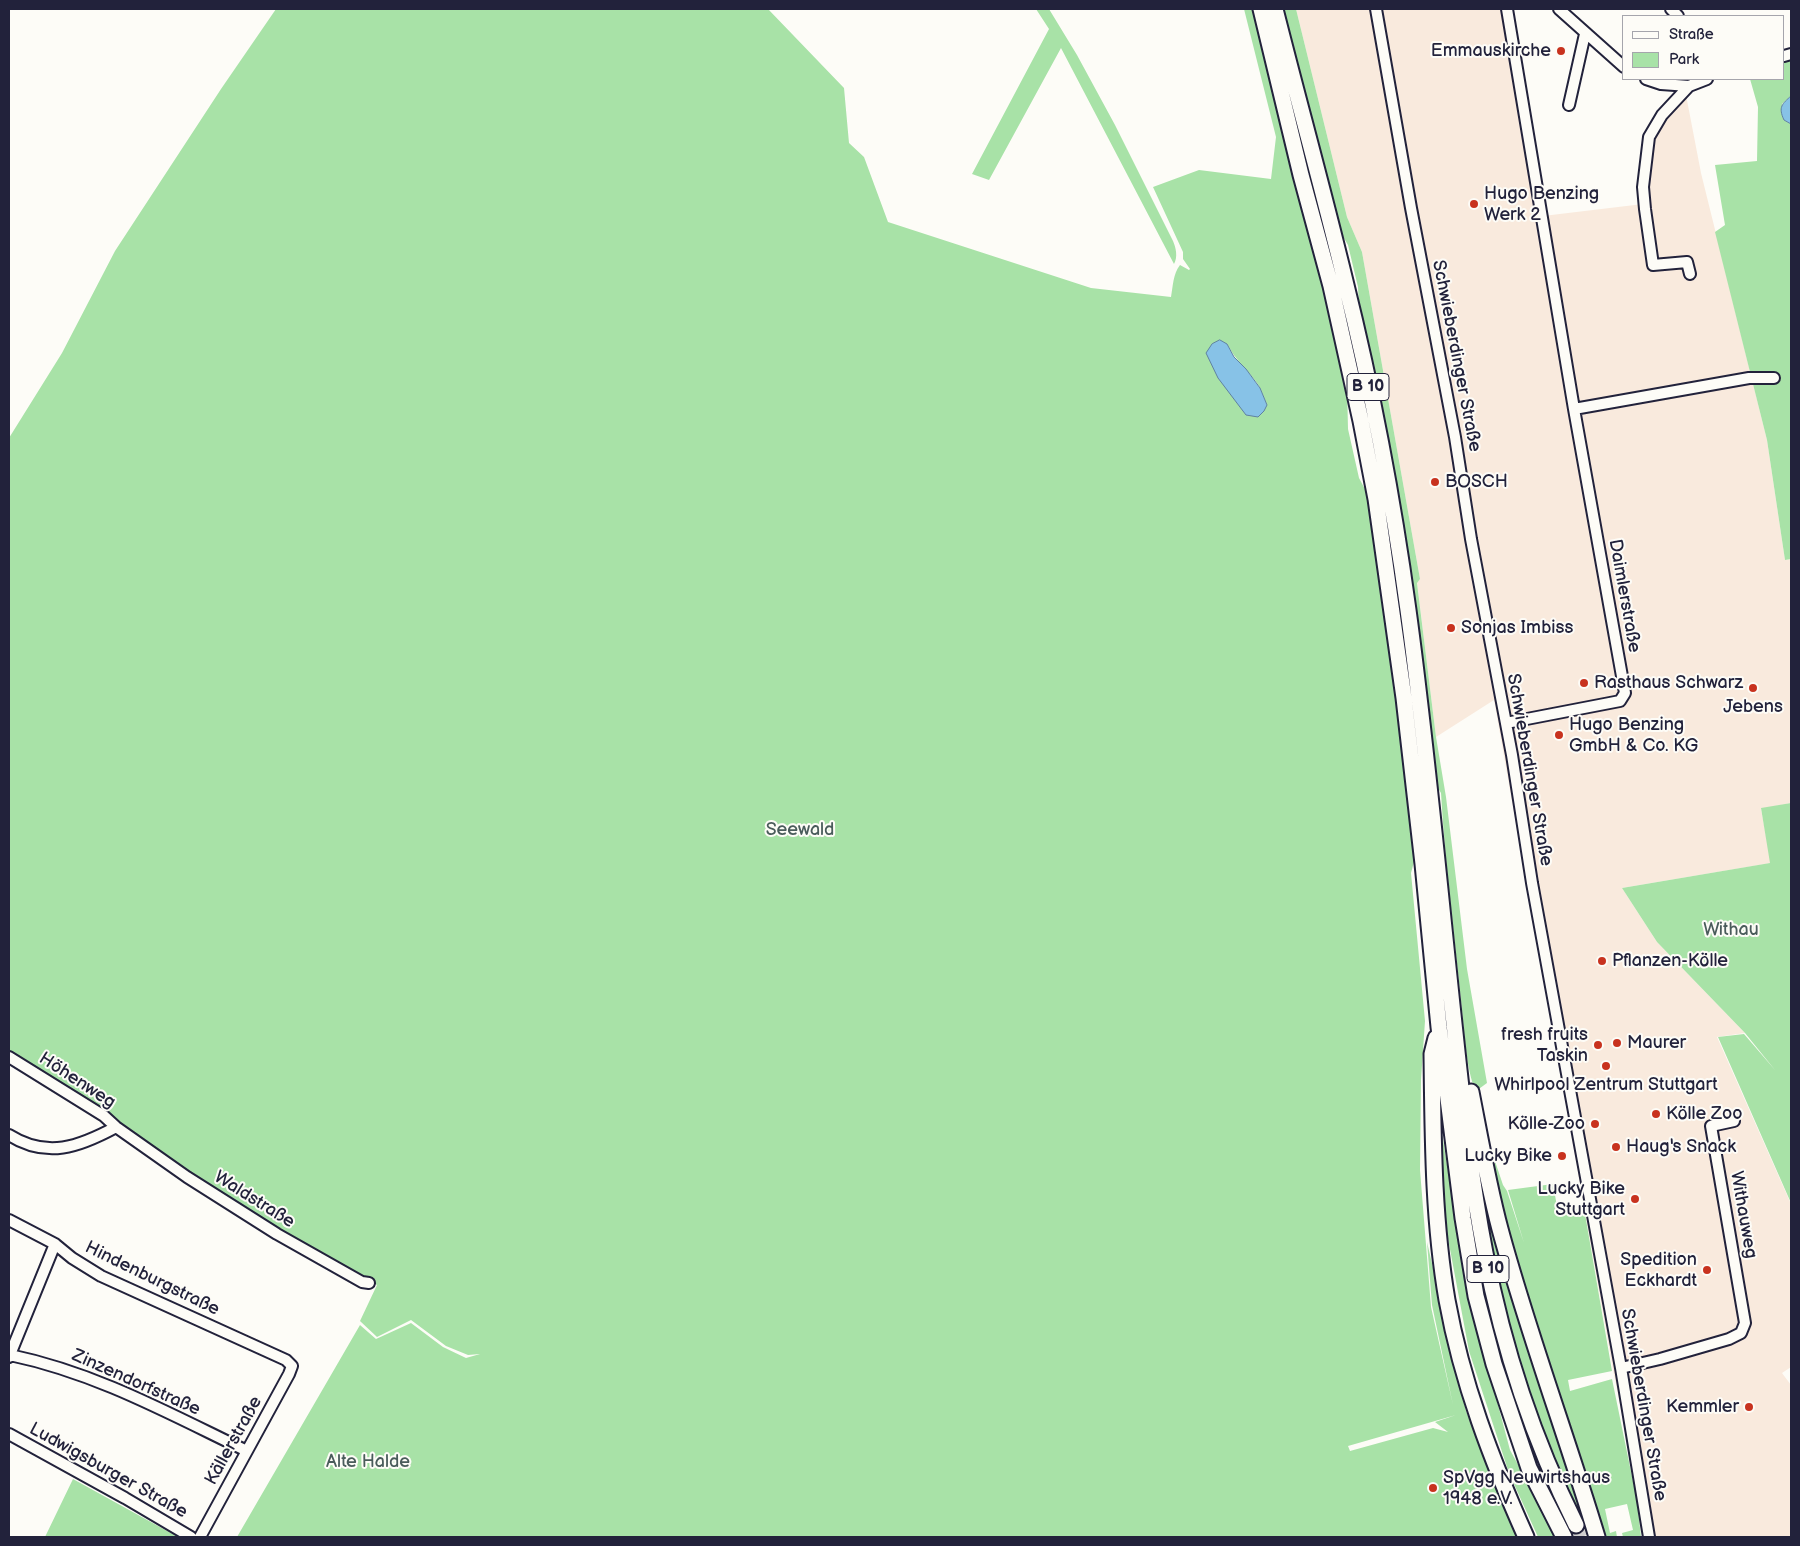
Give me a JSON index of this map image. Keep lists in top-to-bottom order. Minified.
{"streets":{"highway":["B 10"],"street":["Schwieberdinger Straße","Daimlerstraße","Höhenweg","Waldstraße","Withauweg","Hindenburgstraße","Zinzendorfstraße","Källerstraße","Ludwigsburger Straße"]},"crossings":[["Schwieberdinger Straße","Daimlerstraße"],["Schwieberdinger Straße","Withauweg"],["Höhenweg","Waldstraße"],["Hindenburgstraße","Källerstraße"],["Zinzendorfstraße","Källerstraße"]],"parks":["Seewald","Withau","Alte Halde"],"places":["Emmauskirche","Hugo Benzing Werk 2","BOSCH","Sonjas Imbiss","Rasthaus Schwarz","Jebens","Hugo Benzing GmbH & Co. KG","Pflanzen-Kölle","Maurer","fresh fruits Taskin","Whirlpool Zentrum Stuttgart","Kölle Zoo","Kölle-Zoo","Haug's Snack","Lucky Bike","Lucky Bike Stuttgart","Spedition Eckhardt","Kemmler","SpVgg Neuwirtshaus 1948 e.V."],"legend":["Straße","Park"]}
